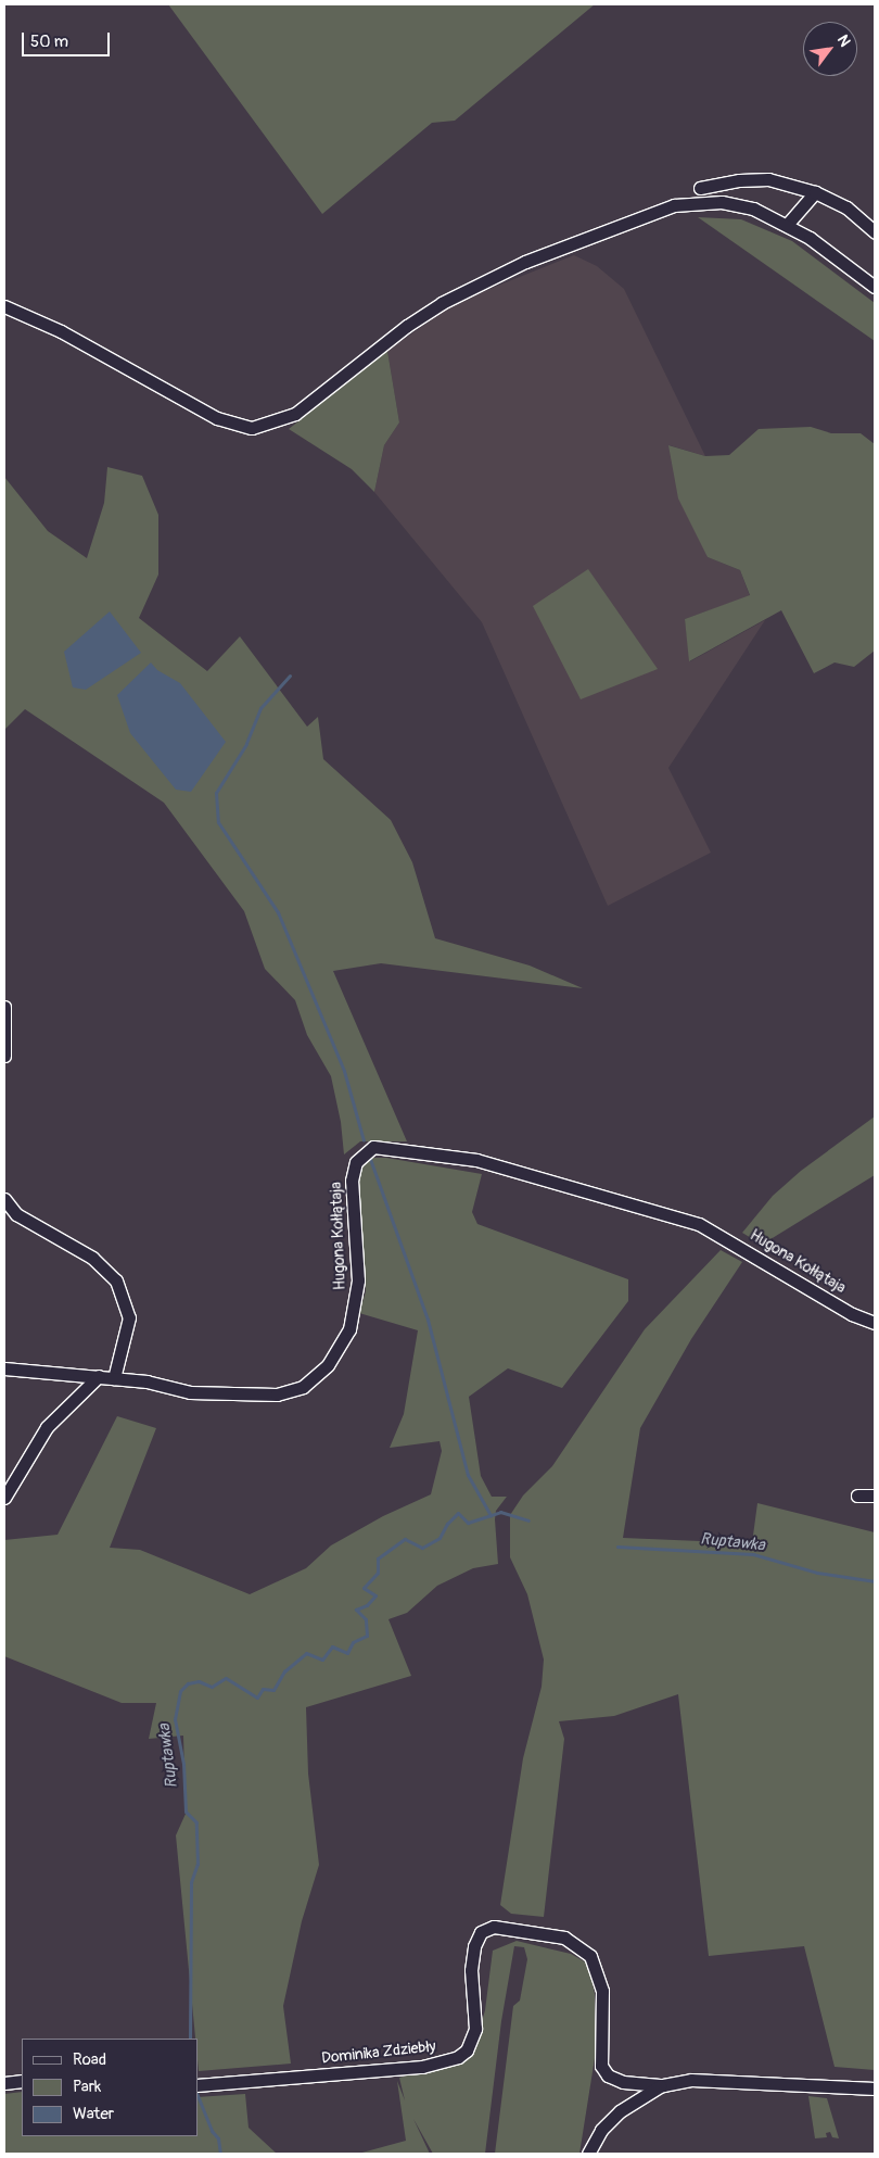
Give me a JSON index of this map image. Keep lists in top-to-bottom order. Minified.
{"streets":{"street":["Hugona Kołłątaja","Dominika Zdziebły"]},"water":["Ruptawka"],"legend":["Road","Park","Water"],"scale_bar":"50 m","north":"top right"}
